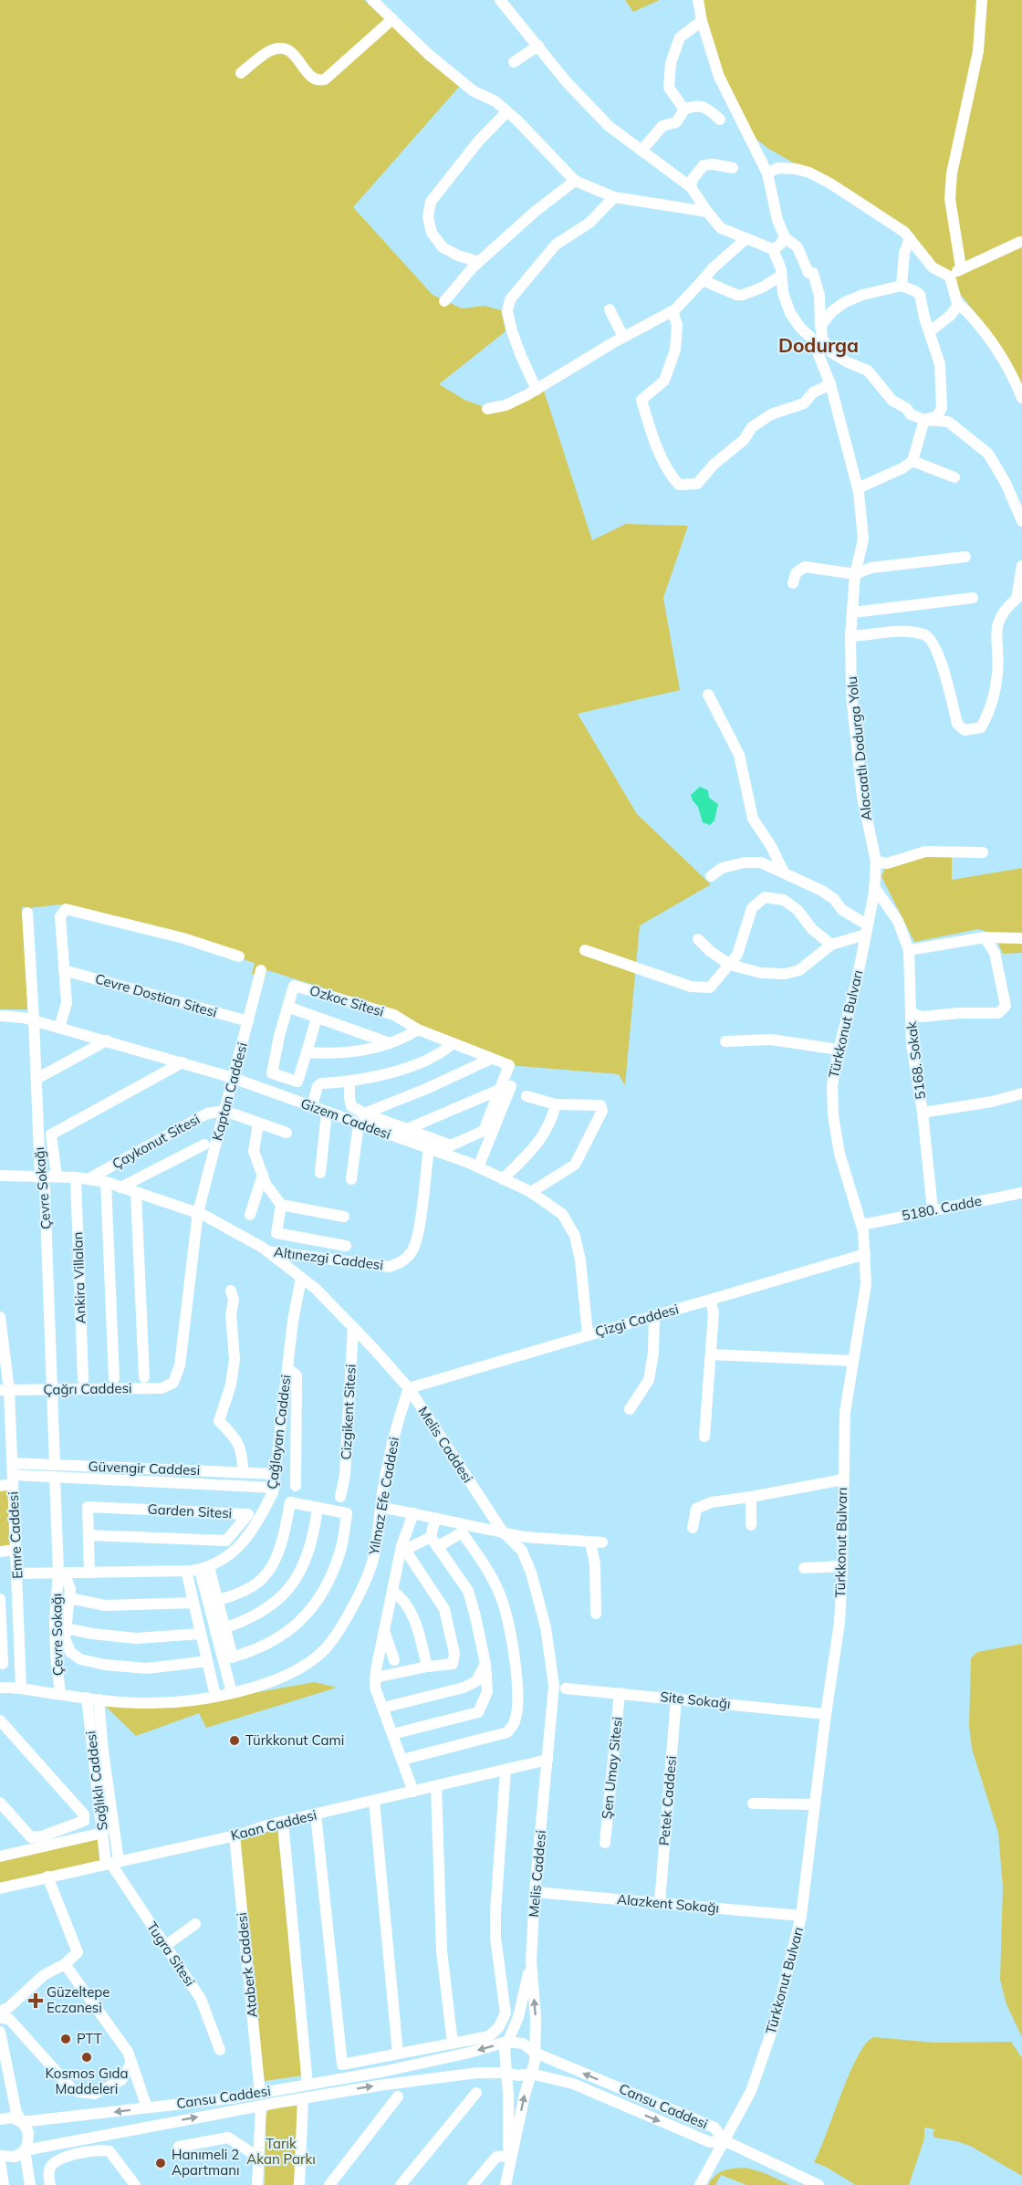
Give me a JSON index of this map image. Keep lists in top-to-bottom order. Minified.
{"streets":{"street":["Alacaatlı Dodurga Yolu","Cevre Dostian Sitesi","Ozkoc Sitesi","Türkkonut Bulvarı","5168. Sokak","Kaptan Caddesi","Gizem Caddesi","Çaykonut Sitesi","Çevre Sokağı","5180. Cadde","Altınezgi Caddesi","Ankira Villalan","Çizgi Caddesi","Çağrı Caddesi","Cizgikent Sitesi","Çağlayan Caddesi","Melis Caddesi","Güvengir Caddesi","Yılmaz Efe Caddesi","Garden Sitesi","Emre Caddesi","Site Sokağı","Şen Umay Sitesi","Sağlıklı Caddesi","Petek Caddesi","Kaan Caddesi","Alazkent Sokağı","Tugra Sitesi","Ataberk Caddesi","Cansu Caddesi"]},"crossings":[["Alacaatlı Dodurga Yolu","Türkkonut Bulvarı"],["Alacaatlı Dodurga Yolu","5168. Sokak"],["Cevre Dostian Sitesi","Kaptan Caddesi"],["Ozkoc Sitesi","Gizem Caddesi"],["Türkkonut Bulvarı","5168. Sokak"],["Türkkonut Bulvarı","5180. Cadde"],["Türkkonut Bulvarı","Çizgi Caddesi"],["Türkkonut Bulvarı","Site Sokağı"],["Türkkonut Bulvarı","Alazkent Sokağı"],["Türkkonut Bulvarı","Cansu Caddesi"],["5168. Sokak","5180. Cadde"],["Kaptan Caddesi","Gizem Caddesi"],["Kaptan Caddesi","Çaykonut Sitesi"],["Kaptan Caddesi","Çağrı Caddesi"],["Kaptan Caddesi","Melis Caddesi"],["Gizem Caddesi","Çevre Sokağı"],["Gizem Caddesi","Altınezgi Caddesi"],["Gizem Caddesi","Çizgi Caddesi"],["Çaykonut Sitesi","Melis Caddesi"],["Çevre Sokağı","Çağrı Caddesi"],["Çevre Sokağı","Çağlayan Caddesi"],["Çevre Sokağı","Melis Caddesi"],["Çevre Sokağı","Güvengir Caddesi"],["Çevre Sokağı","Yılmaz Efe Caddesi"],["Altınezgi Caddesi","Melis Caddesi"],["Ankira Villalan","Melis Caddesi"],["Çizgi Caddesi","Melis Caddesi"],["Çizgi Caddesi","Yılmaz Efe Caddesi"],["Çağrı Caddesi","Emre Caddesi"],["Cizgikent Sitesi","Melis Caddesi"],["Çağlayan Caddesi","Melis Caddesi"],["Çağlayan Caddesi","Güvengir Caddesi"],["Çağlayan Caddesi","Garden Sitesi"],["Çağlayan Caddesi","Emre Caddesi"],["Melis Caddesi","Yılmaz Efe Caddesi"],["Melis Caddesi","Kaan Caddesi"],["Melis Caddesi","Alazkent Sokağı"],["Melis Caddesi","Cansu Caddesi"],["Güvengir Caddesi","Emre Caddesi"],["Yılmaz Efe Caddesi","Emre Caddesi"],["Yılmaz Efe Caddesi","Sağlıklı Caddesi"],["Site Sokağı","Şen Umay Sitesi"],["Site Sokağı","Petek Caddesi"],["Sağlıklı Caddesi","Kaan Caddesi"],["Sağlıklı Caddesi","Tugra Sitesi"],["Petek Caddesi","Alazkent Sokağı"],["Kaan Caddesi","Tugra Sitesi"],["Kaan Caddesi","Ataberk Caddesi"],["Ataberk Caddesi","Cansu Caddesi"]],"districts":["Dodurga"],"parks":["Tarık Akan Parkı"],"places":{"other":["Türkkonut Cami","PTT","Kosmos Gıda Maddeleri","Hanımeli 2 Apartmanı"],"health":["Güzeltepe Eczanesi"]}}
